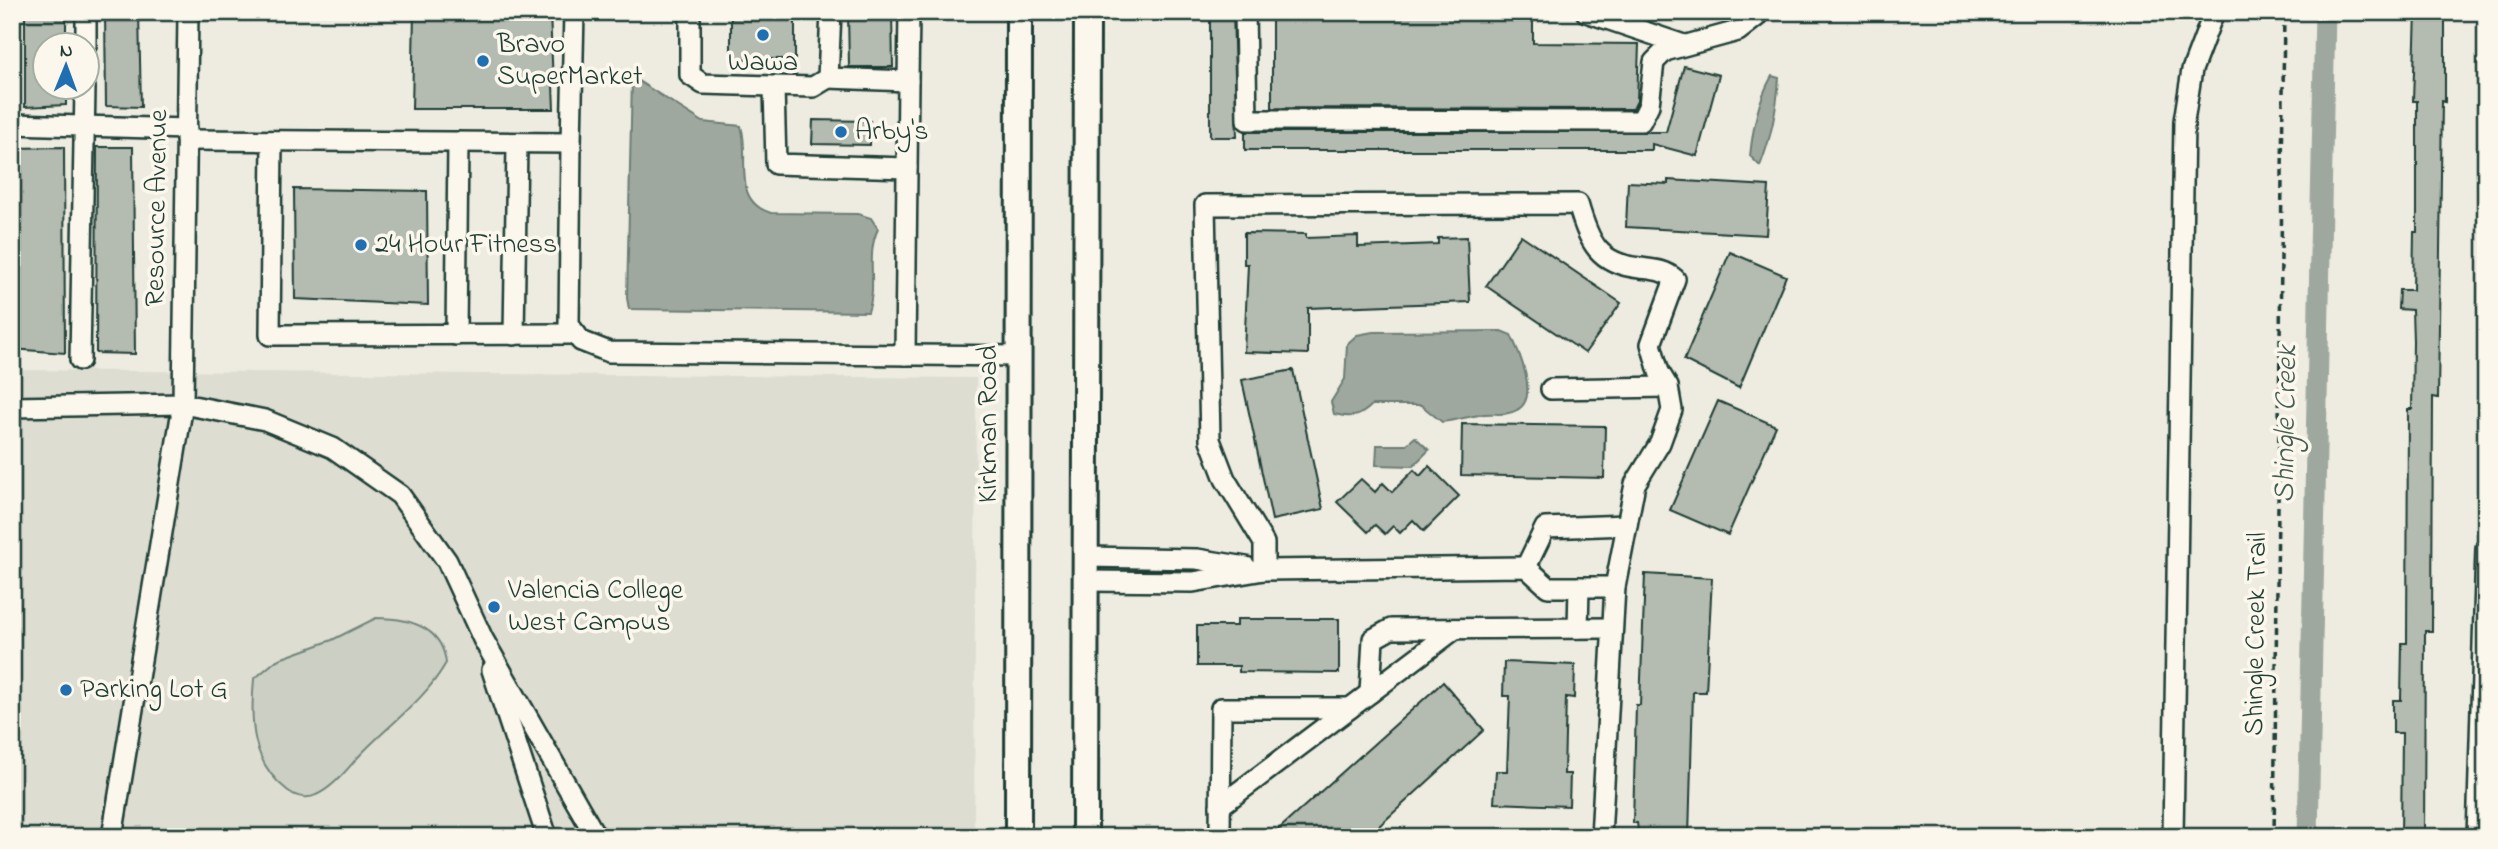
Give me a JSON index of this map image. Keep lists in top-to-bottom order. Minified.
{"streets":{"main road":["Kirkman Road"],"street":["Resource Avenue"],"path":["Shingle Creek Trail"]},"water":["Shingle Creek"],"places":["Wawa","Bravo SuperMarket","Arby's","24 Hour Fitness","Valencia College West Campus","Parking Lot G"],"north":"top"}
